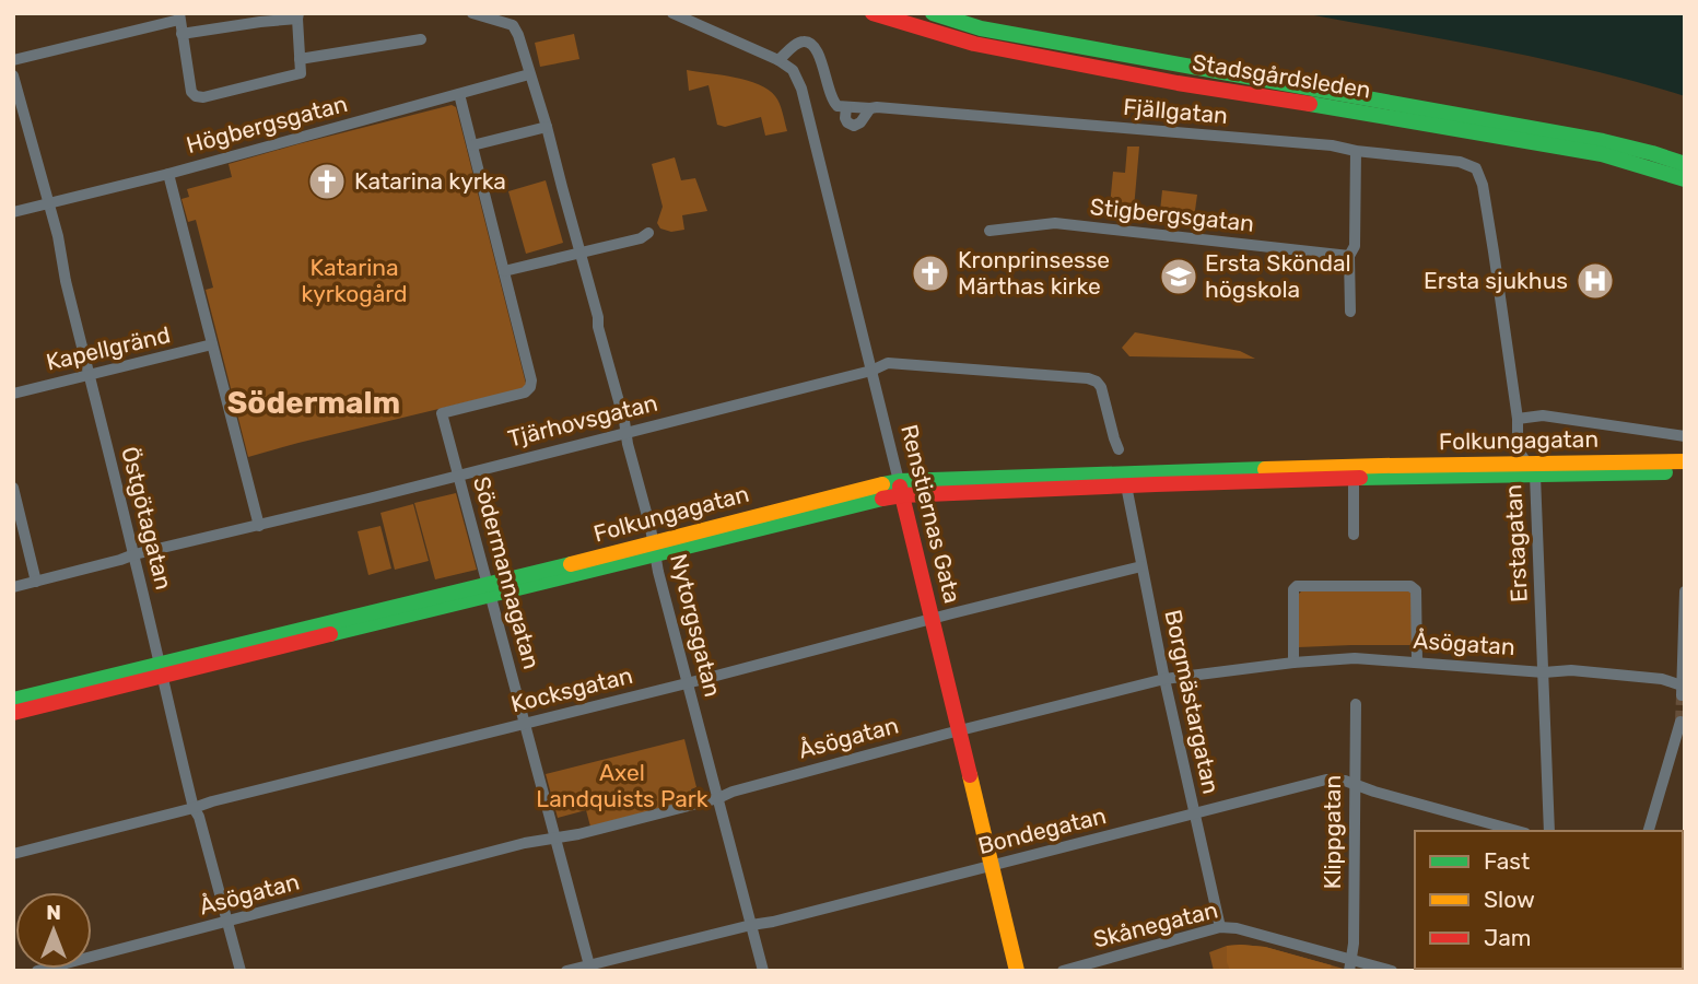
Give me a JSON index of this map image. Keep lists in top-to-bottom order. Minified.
{"streets":{"street":["Stadsgårdsleden","Fjällgatan","Högbergsgatan","Stigbergsgatan","Kapellgränd","Tjärhovsgatan","Folkungagatan","Renstiernas Gata","Östgötagatan","Erstagatan","Södermannagatan","Nytorgsgatan","Åsögatan","Kocksgatan","Borgmästargatan","Bondegatan","Klippgatan","Skånegatan"]},"crossings":[["Fjällgatan","Renstiernas Gata"],["Fjällgatan","Erstagatan"],["Högbergsgatan","Östgötagatan"],["Högbergsgatan","Nytorgsgatan"],["Kapellgränd","Östgötagatan"],["Tjärhovsgatan","Renstiernas Gata"],["Tjärhovsgatan","Östgötagatan"],["Tjärhovsgatan","Södermannagatan"],["Tjärhovsgatan","Nytorgsgatan"],["Folkungagatan","Renstiernas Gata"],["Folkungagatan","Östgötagatan"],["Folkungagatan","Erstagatan"],["Folkungagatan","Södermannagatan"],["Folkungagatan","Nytorgsgatan"],["Folkungagatan","Borgmästargatan"],["Renstiernas Gata","Åsögatan"],["Renstiernas Gata","Kocksgatan"],["Renstiernas Gata","Bondegatan"],["Östgötagatan","Åsögatan"],["Östgötagatan","Kocksgatan"],["Erstagatan","Åsögatan"],["Södermannagatan","Åsögatan"],["Södermannagatan","Kocksgatan"],["Södermannagatan","Bondegatan"],["Nytorgsgatan","Åsögatan"],["Nytorgsgatan","Kocksgatan"],["Nytorgsgatan","Bondegatan"],["Åsögatan","Borgmästargatan"],["Kocksgatan","Borgmästargatan"],["Borgmästargatan","Bondegatan"],["Borgmästargatan","Skånegatan"],["Bondegatan","Klippgatan"],["Klippgatan","Skånegatan"]],"districts":["Södermalm"],"parks":["Katarina kyrkogård","Axel Landquists Park"],"places":{"church":["Katarina kyrka","Kronprinsesse Märthas kirke"],"school or university":["Ersta Sköndal högskola"],"hospital":["Ersta sjukhus"]},"legend":["Fast","Slow","Jam"],"north":"top"}
